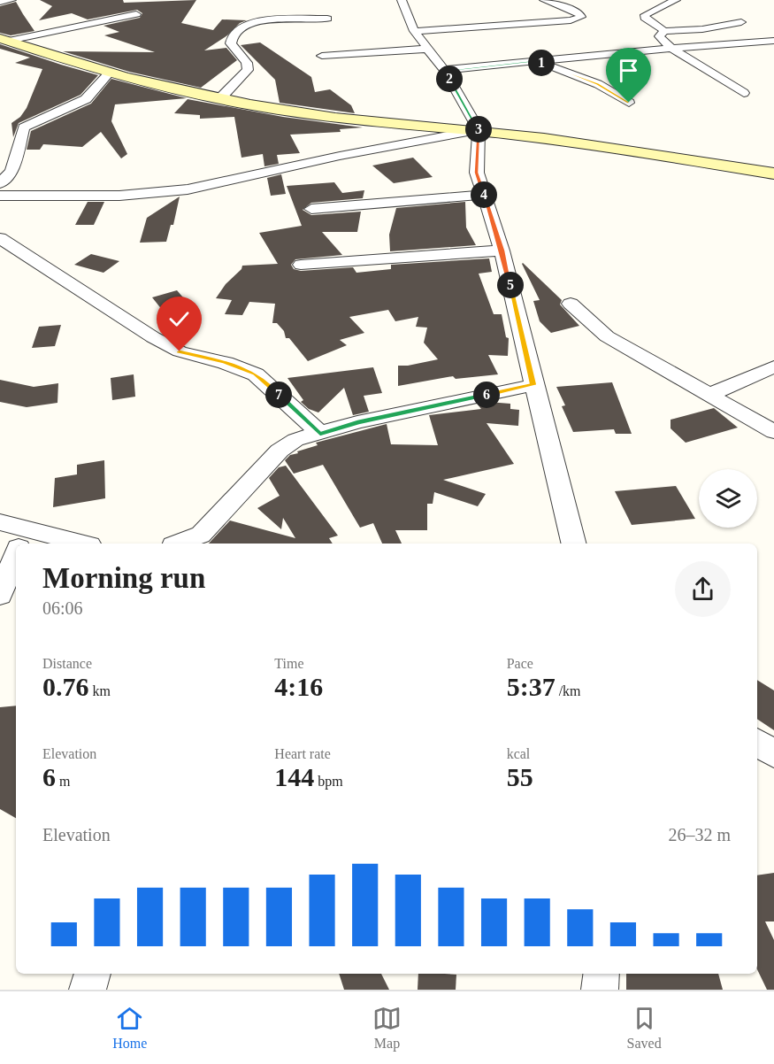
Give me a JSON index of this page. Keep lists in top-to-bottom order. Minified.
{"page":{"pins":["1","2","3","4","5","6","7"],"heading":["Morning run","06:06"],"stats":[["Distance","0.76 km"],["Time","4:16"],["Pace","5:37 /km"],["Elevation","6 m"],["Heart rate","144 bpm"],["kcal","55"]],"chart":["Elevation","26–32 m"],"tabs":["Home","Map","Saved"]}}
